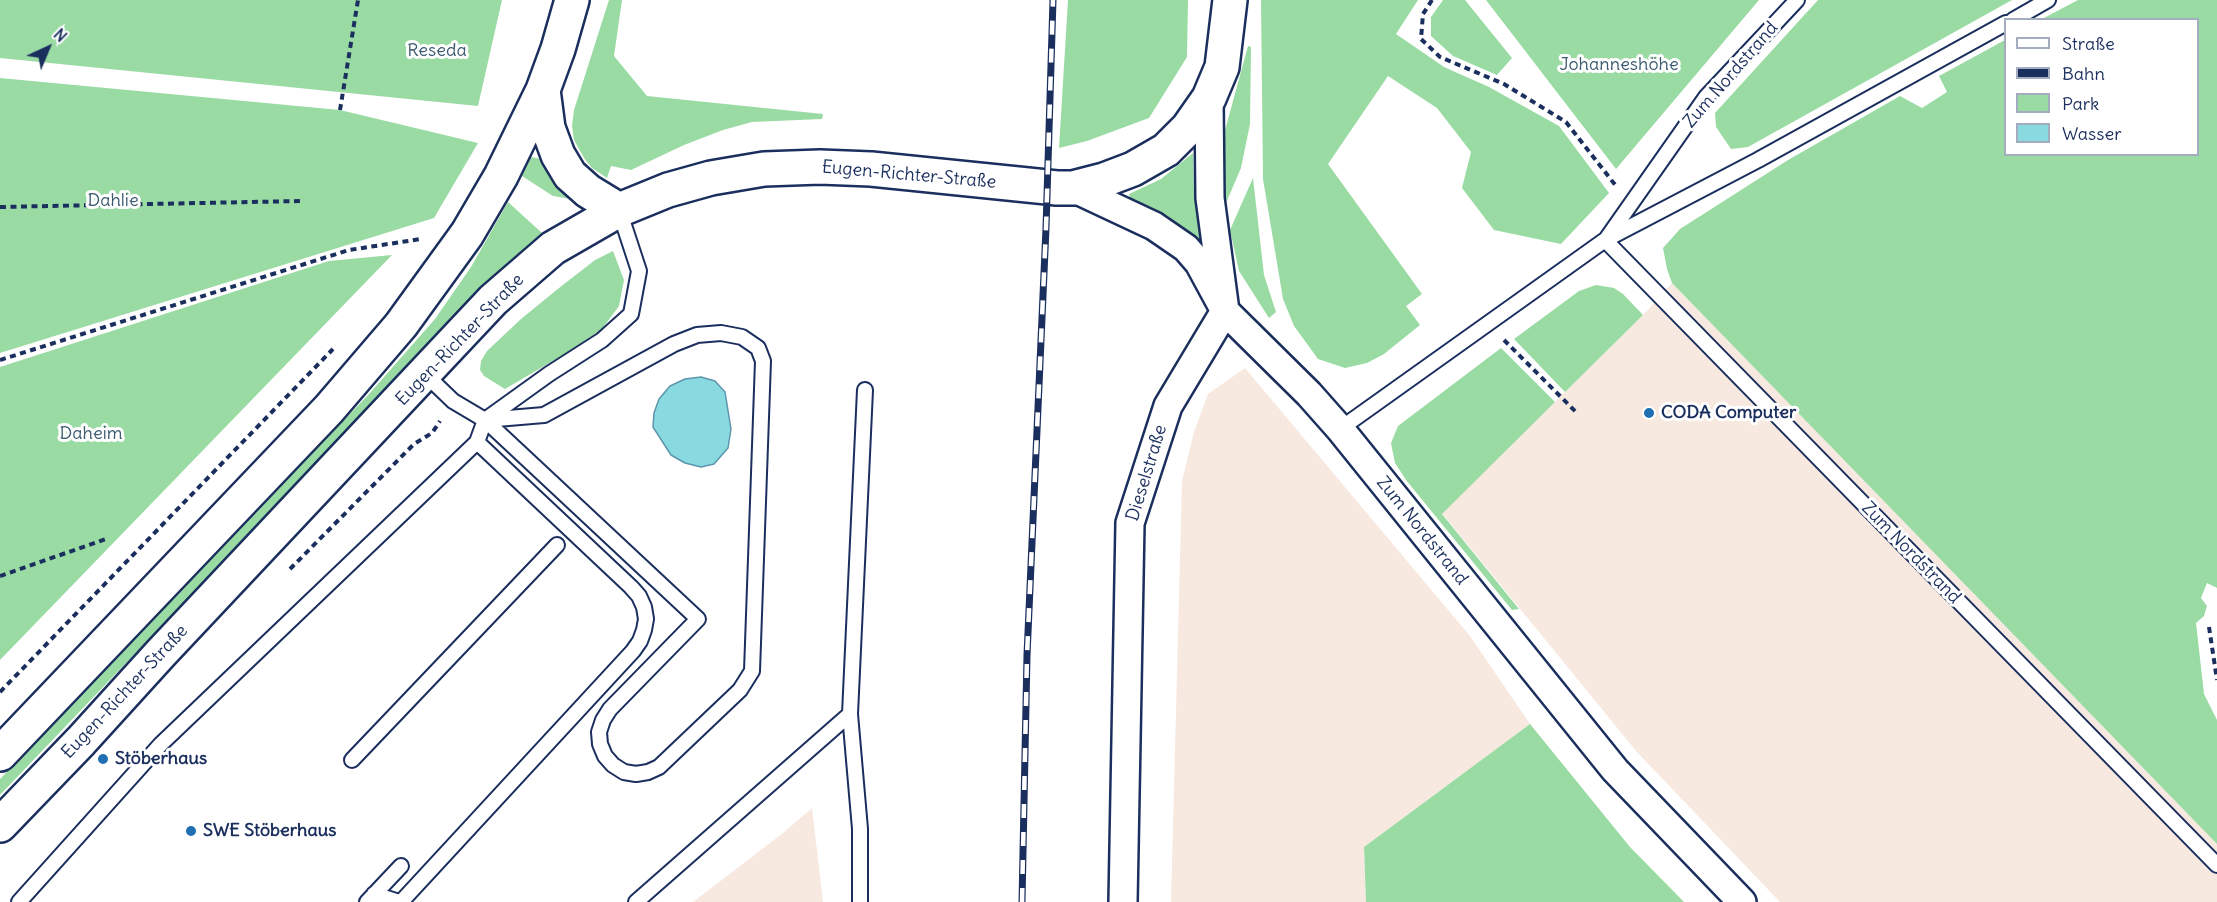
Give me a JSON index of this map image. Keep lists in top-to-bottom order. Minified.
{"streets":{"main road":["Eugen-Richter-Straße"],"street":["Zum Nordstrand","Dieselstraße"]},"crossings":[["Zum Nordstrand","Eugen-Richter-Straße"],["Zum Nordstrand","Dieselstraße"]],"parks":["Reseda","Johanneshöhe","Dahlie","Daheim"],"places":["CODA Computer","Stöberhaus","SWE Stöberhaus"],"legend":["Straße","Bahn","Park","Wasser"],"north":"top right"}
